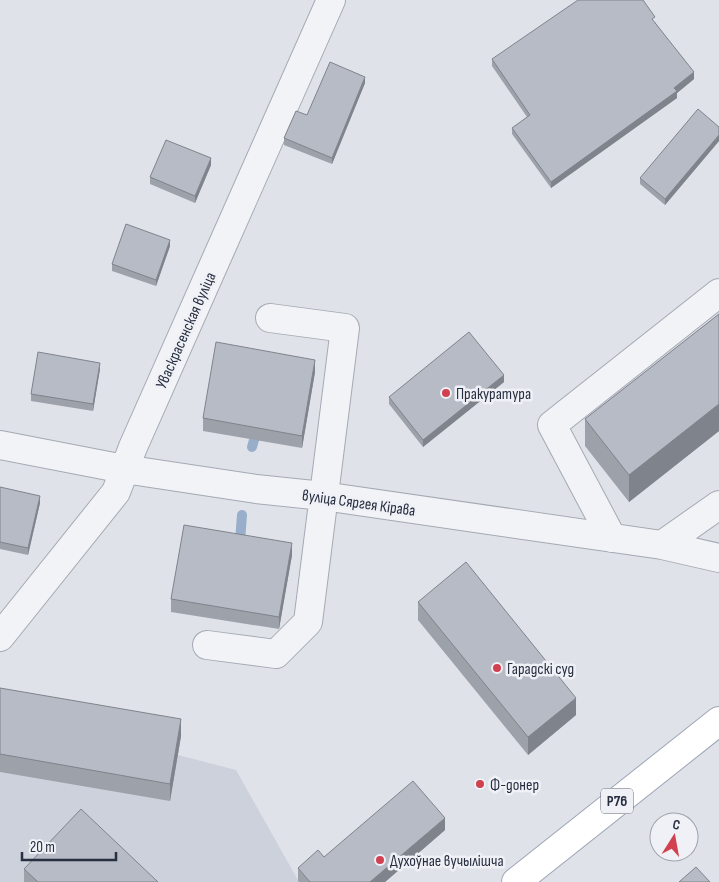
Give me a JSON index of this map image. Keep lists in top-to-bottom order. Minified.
{"streets":{"main road":["Р76"],"street":["Уваскрасенская вуліца","вуліца Сяргея Кірава"]},"crossings":[["Уваскрасенская вуліца","вуліца Сяргея Кірава"]],"places":["Пракуратура","Гарадскі суд","Ф-донер","Духоўнае вучылішча"],"scale_bar":"20 m","north":"top"}
